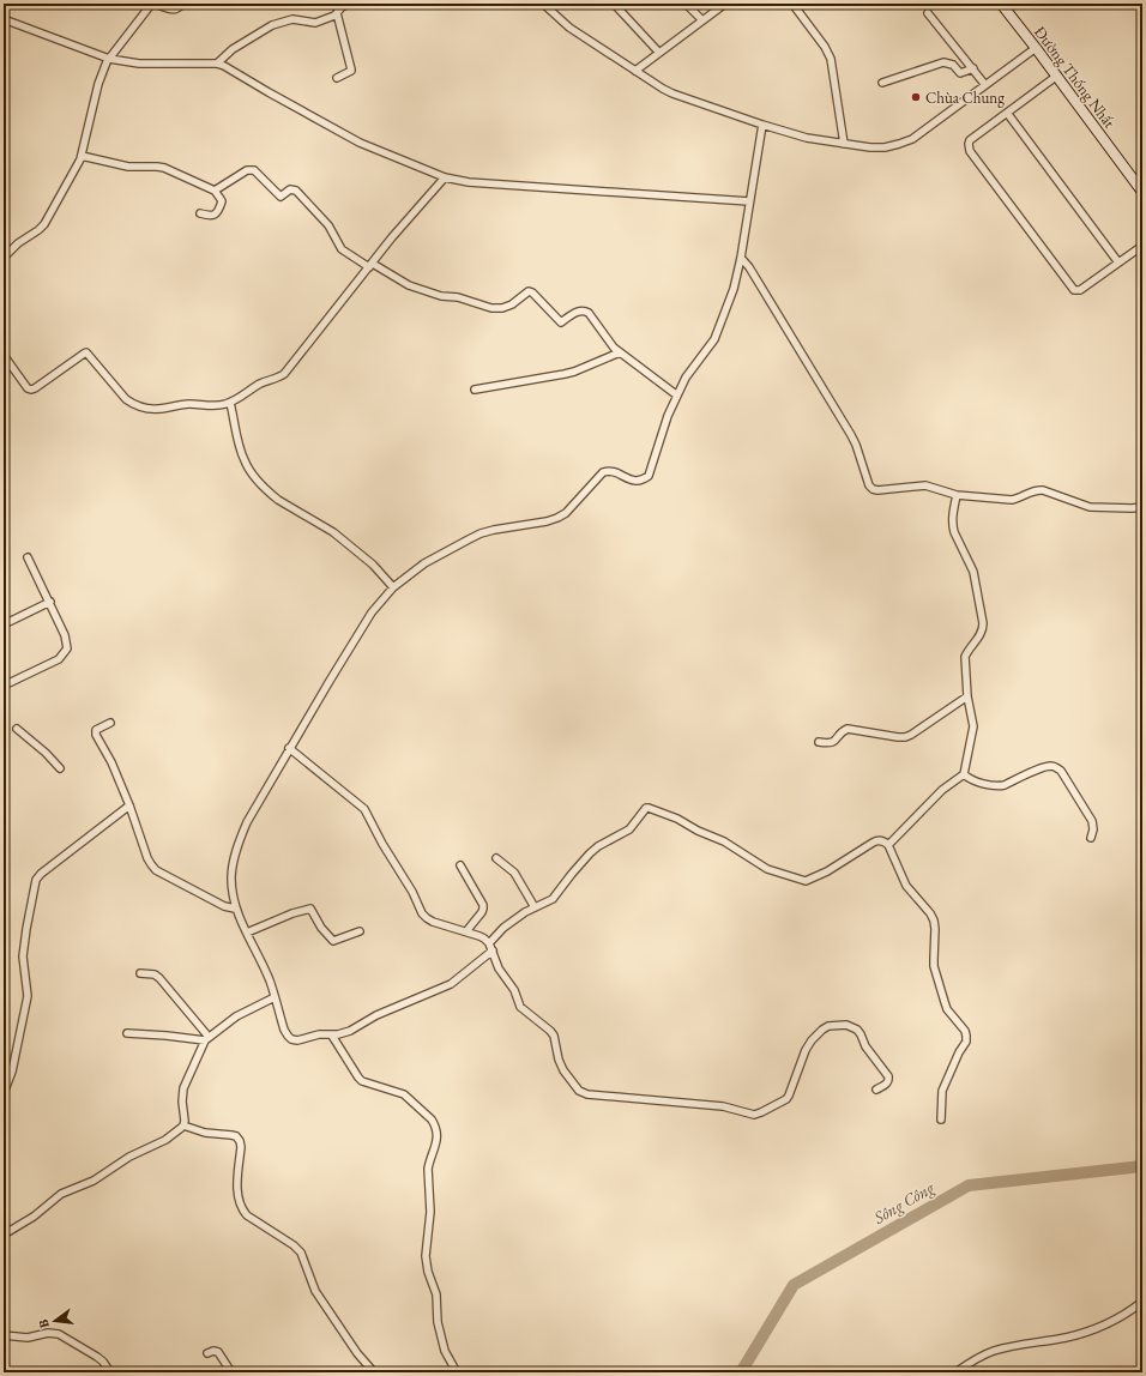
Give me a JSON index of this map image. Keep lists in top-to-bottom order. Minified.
{"streets":{"street":["Đường Thống Nhất"]},"water":["Sông Công"],"places":["Chùa Chung"],"north":"left"}
